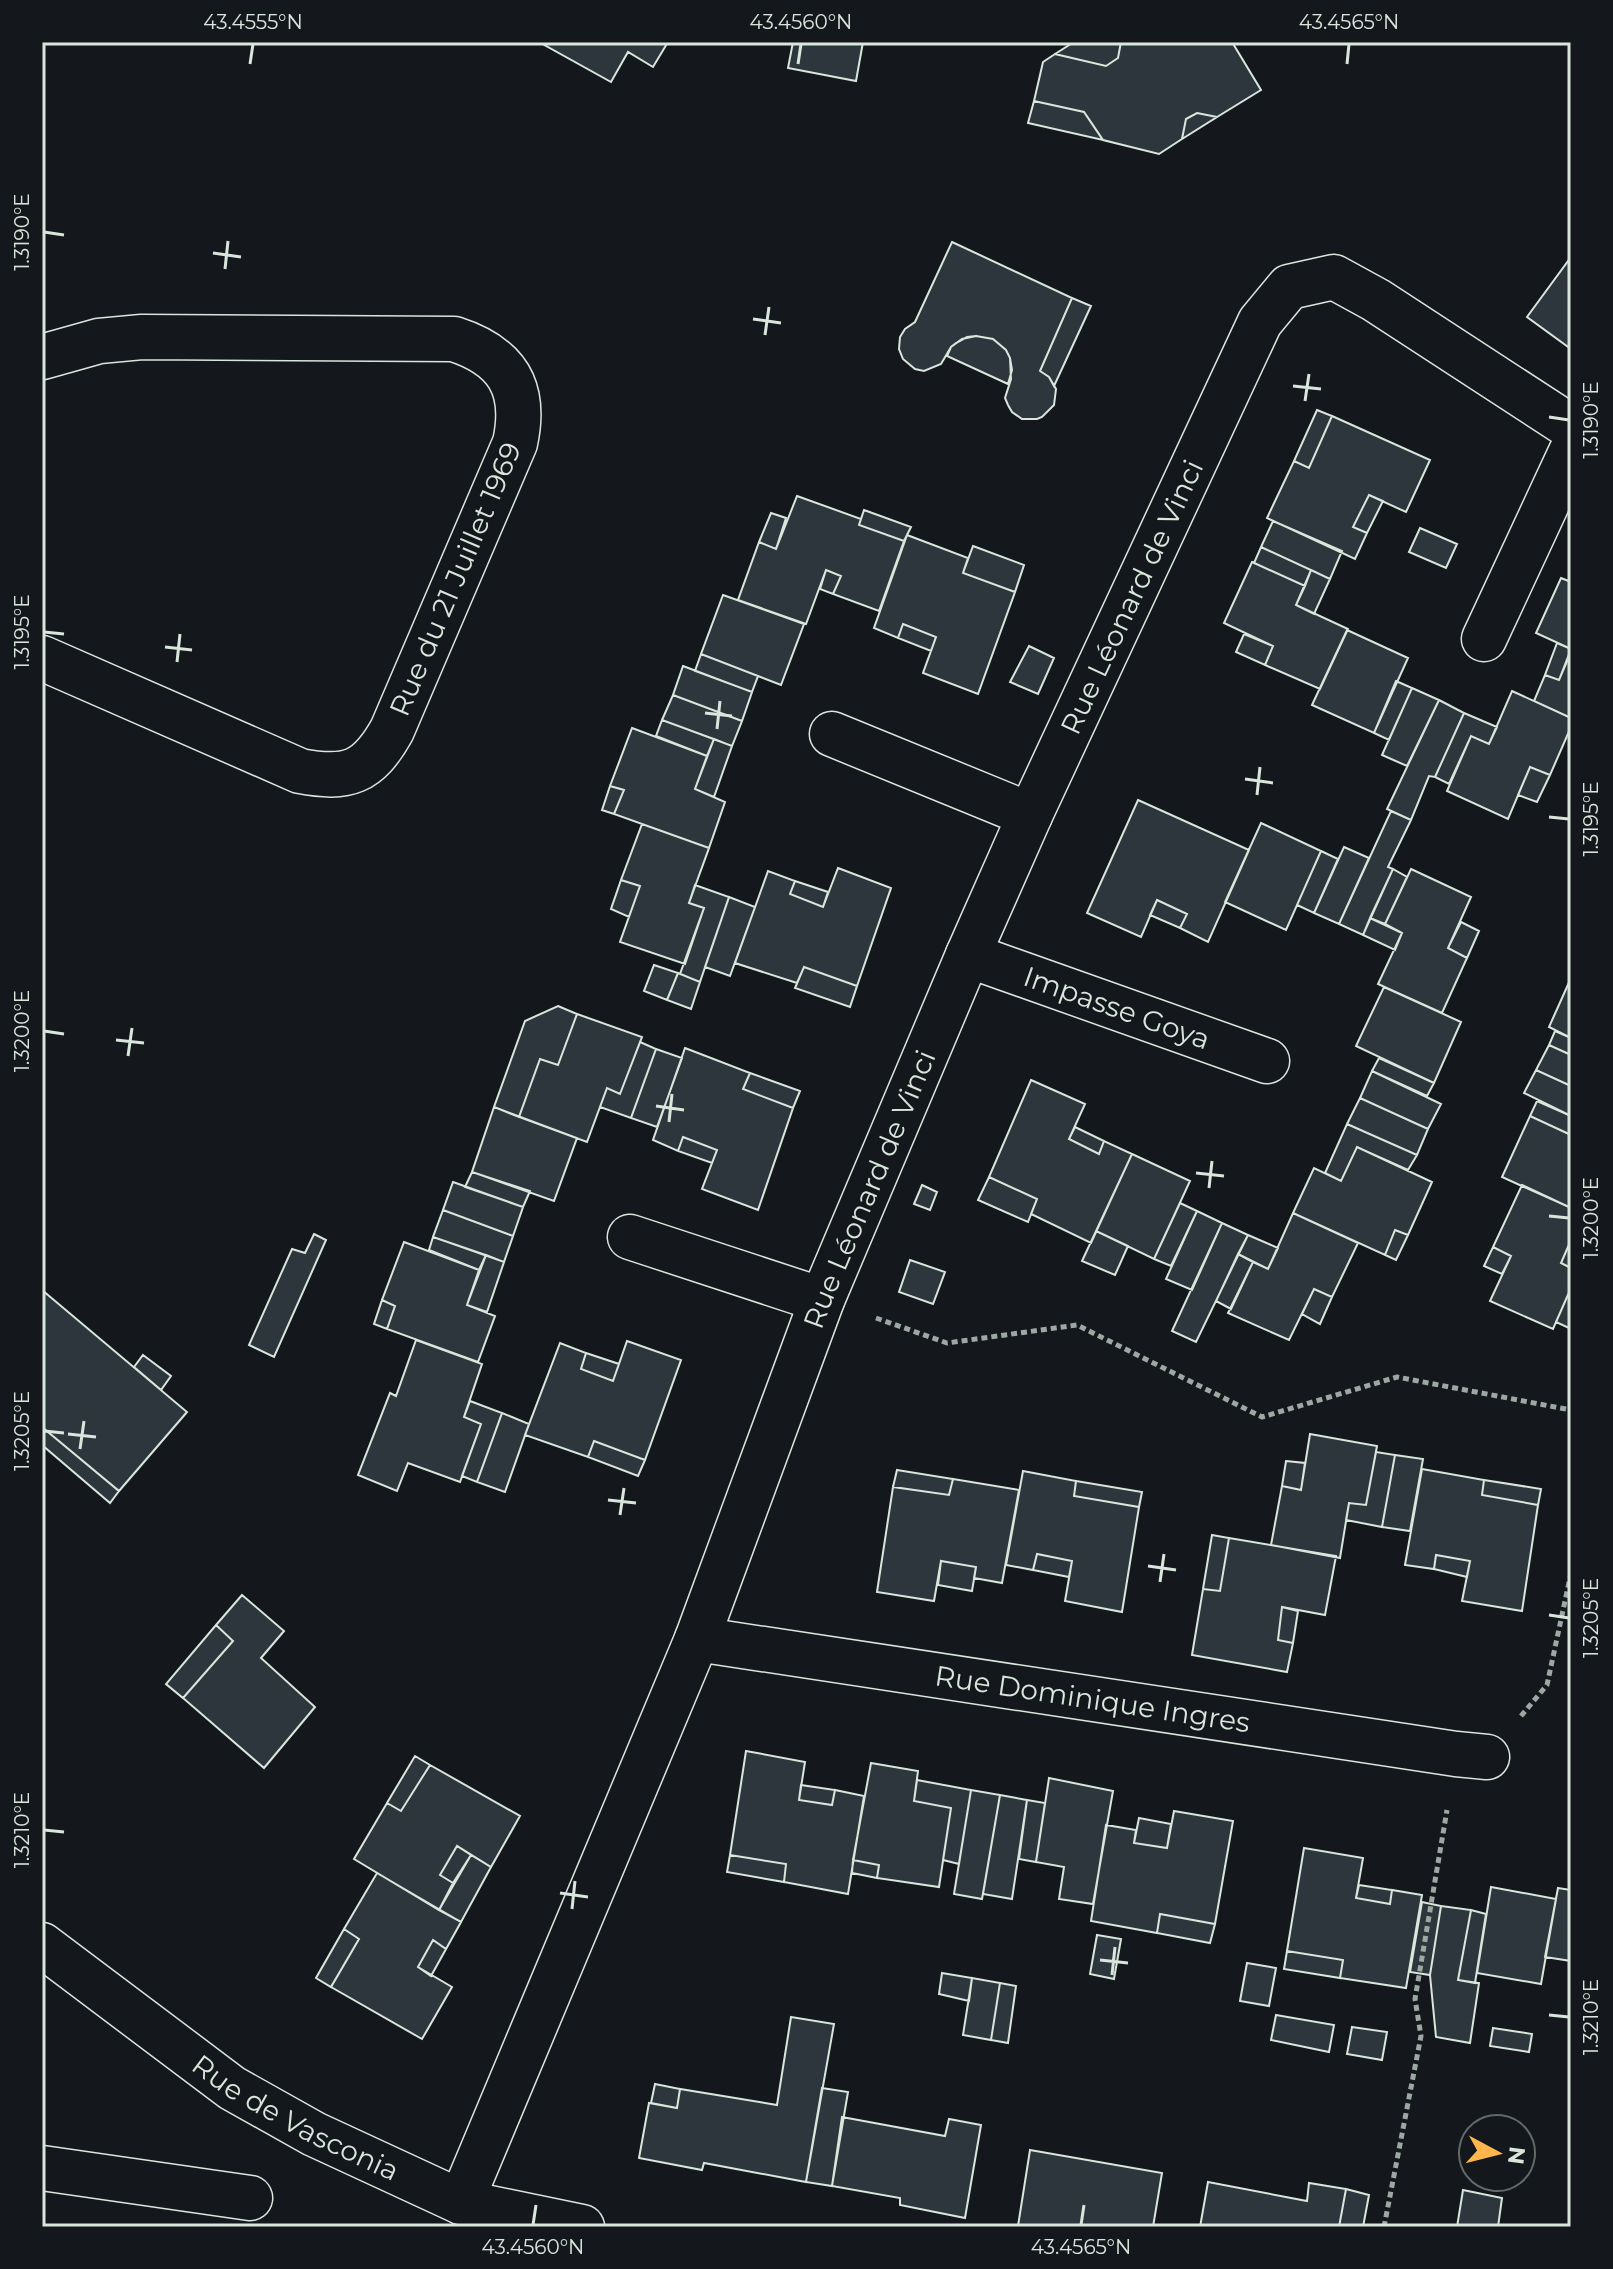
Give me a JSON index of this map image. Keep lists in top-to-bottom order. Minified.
{"streets":{"street":["Rue du 21 Juillet 1969","Rue Léonard de Vinci","Impasse Goya","Rue Dominique Ingres","Rue de Vasconia"]},"crossings":[["Rue Léonard de Vinci","Impasse Goya"],["Rue Léonard de Vinci","Rue Dominique Ingres"],["Rue Léonard de Vinci","Rue de Vasconia"]],"north":"right","coordinates":["43.4555°N","43.4560°N","43.4565°N","1.3190°E","1.3195°E","1.3200°E","1.3205°E","1.3210°E"]}
